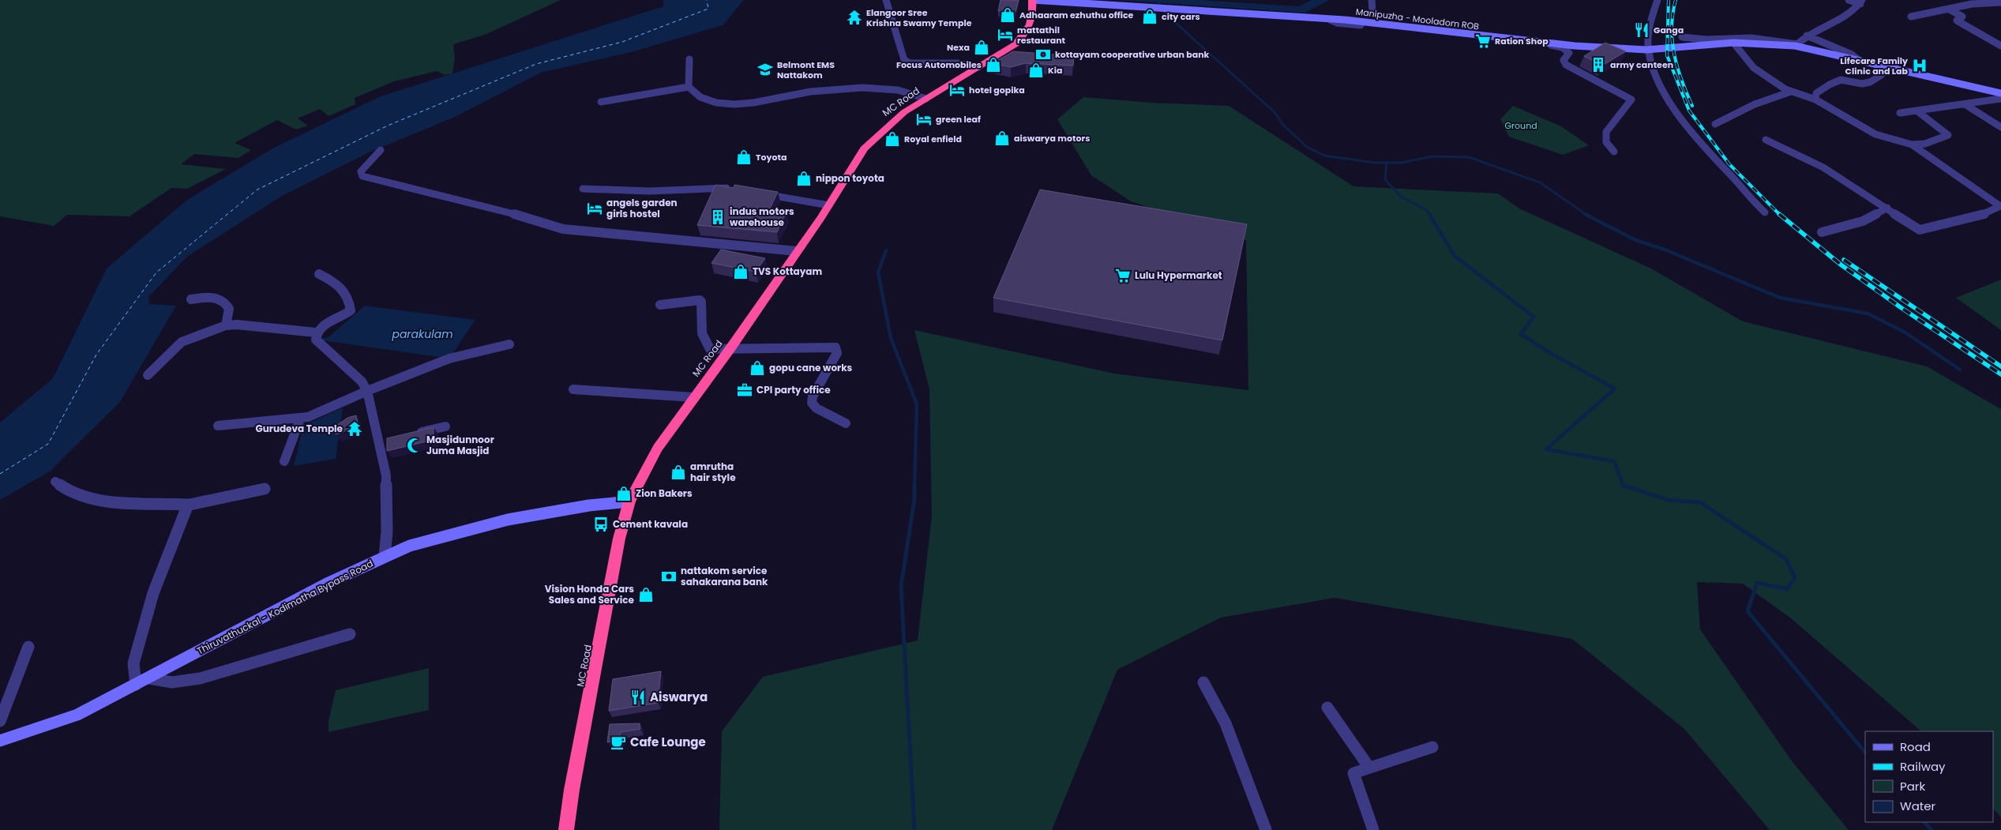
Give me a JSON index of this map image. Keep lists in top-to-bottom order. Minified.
{"streets":{"highway":["MC Road"],"main road":["Manipuzha - Mooladom ROB","Thiruvathuckal - Kodimatha Bypass Road"]},"crossings":[["Manipuzha - Mooladom ROB","MC Road"],["MC Road","Thiruvathuckal - Kodimatha Bypass Road"]],"water":["parakulam"],"parks":["Ground"],"places":{"shop":["Adhaaram ezhuthu office","city cars","Nexa","Focus Automobiles","Kia","aiswarya motors","Royal enfield","Toyota","nippon toyota","TVS Kottayam","gopu cane works","amrutha hair style","Zion Bakers","Vision Honda Cars Sales and Service"],"temple":["Elangoor Sree Krishna Swamy Temple","Gurudeva Temple"],"restaurant":["Ganga","Aiswarya"],"hotel":["mattathil restaurant","hotel gopika","green leaf","angels garden girls hostel"],"supermarket":["Ration Shop","Lulu Hypermarket"],"bank":["kottayam cooperative urban bank","nattakom service sahakarana bank"],"building":["army canteen","indus motors warehouse"],"hospital":["Lifecare Family Clinic and Lab"],"school or university":["Belmont EMS Nattakom"],"office":["CPI party office"],"mosque":["Masjidunnoor Juma Masjid"],"bus stop":["Cement kavala"],"cafe":["Cafe Lounge"]},"legend":["Road","Railway","Park","Water"]}
